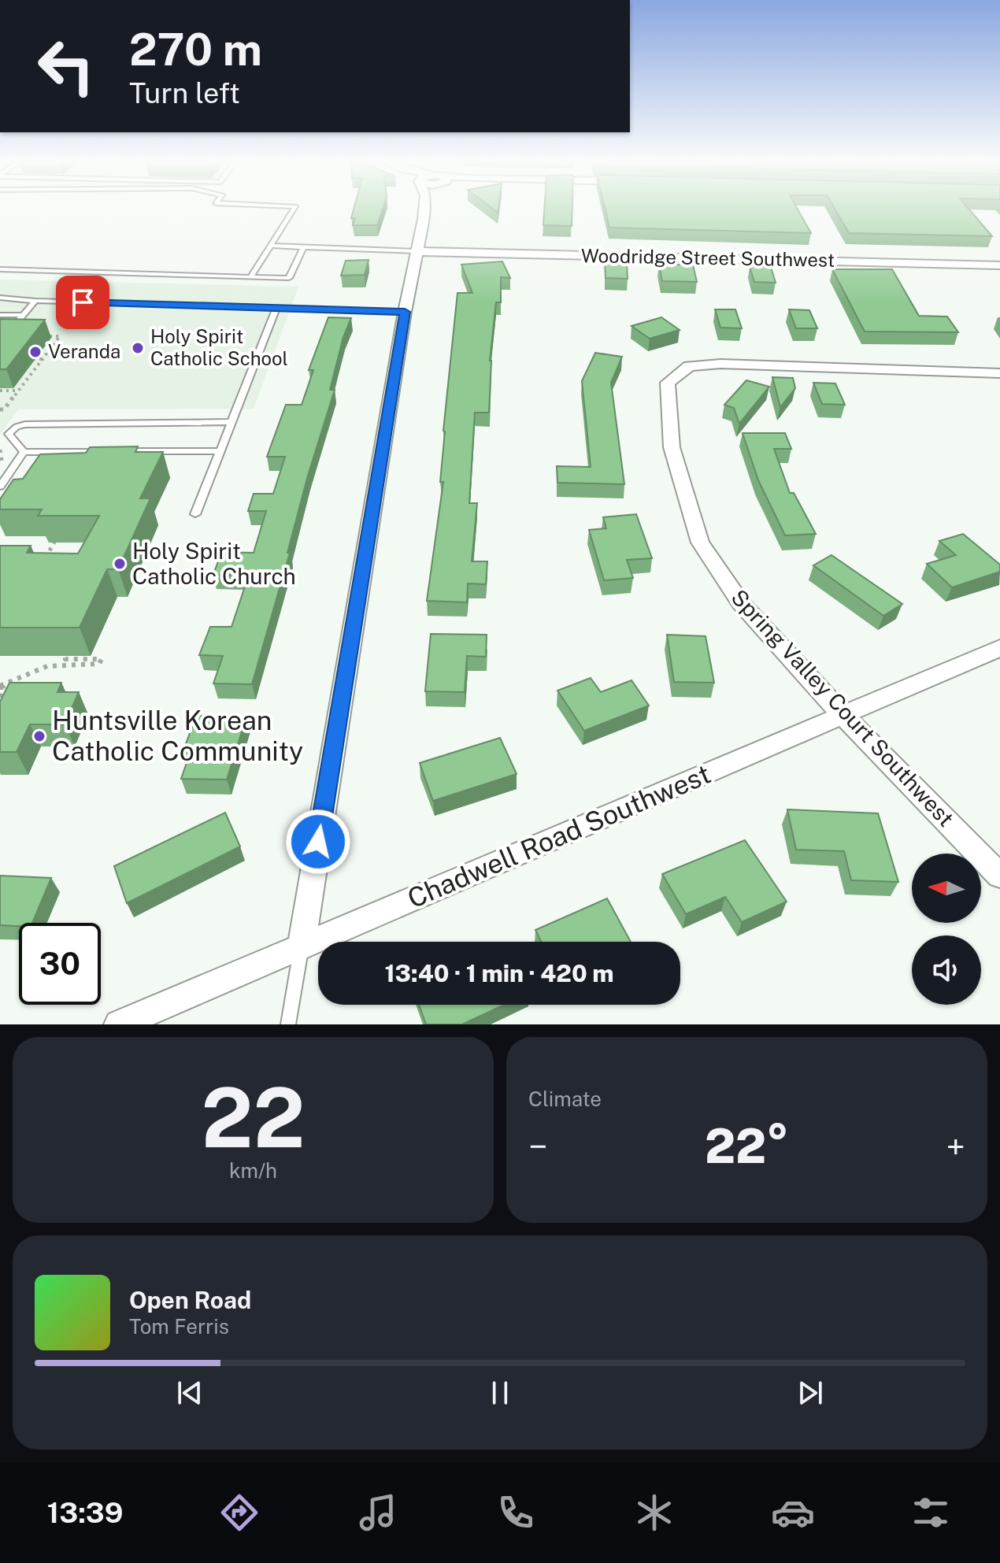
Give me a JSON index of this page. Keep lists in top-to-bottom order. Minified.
{"streets":{"street":["Woodridge Street Southwest","Spring Valley Court Southwest","Chadwell Road Southwest"]},"crossings":[["Spring Valley Court Southwest","Chadwell Road Southwest"]],"places":["Holy Spirit Catholic School","Veranda","Holy Spirit Catholic Church","Huntsville Korean Catholic Community"],"north":"left","page":{"turn":["270 m","Turn left"],"limit":"30","trip":"13:40 · 1 min · 420 m","tile":[["22","km/h"],"Climate"],"heat":["−","22°","+"],"song":["Open Road","Tom Ferris"],"tabs":"13:39"}}
